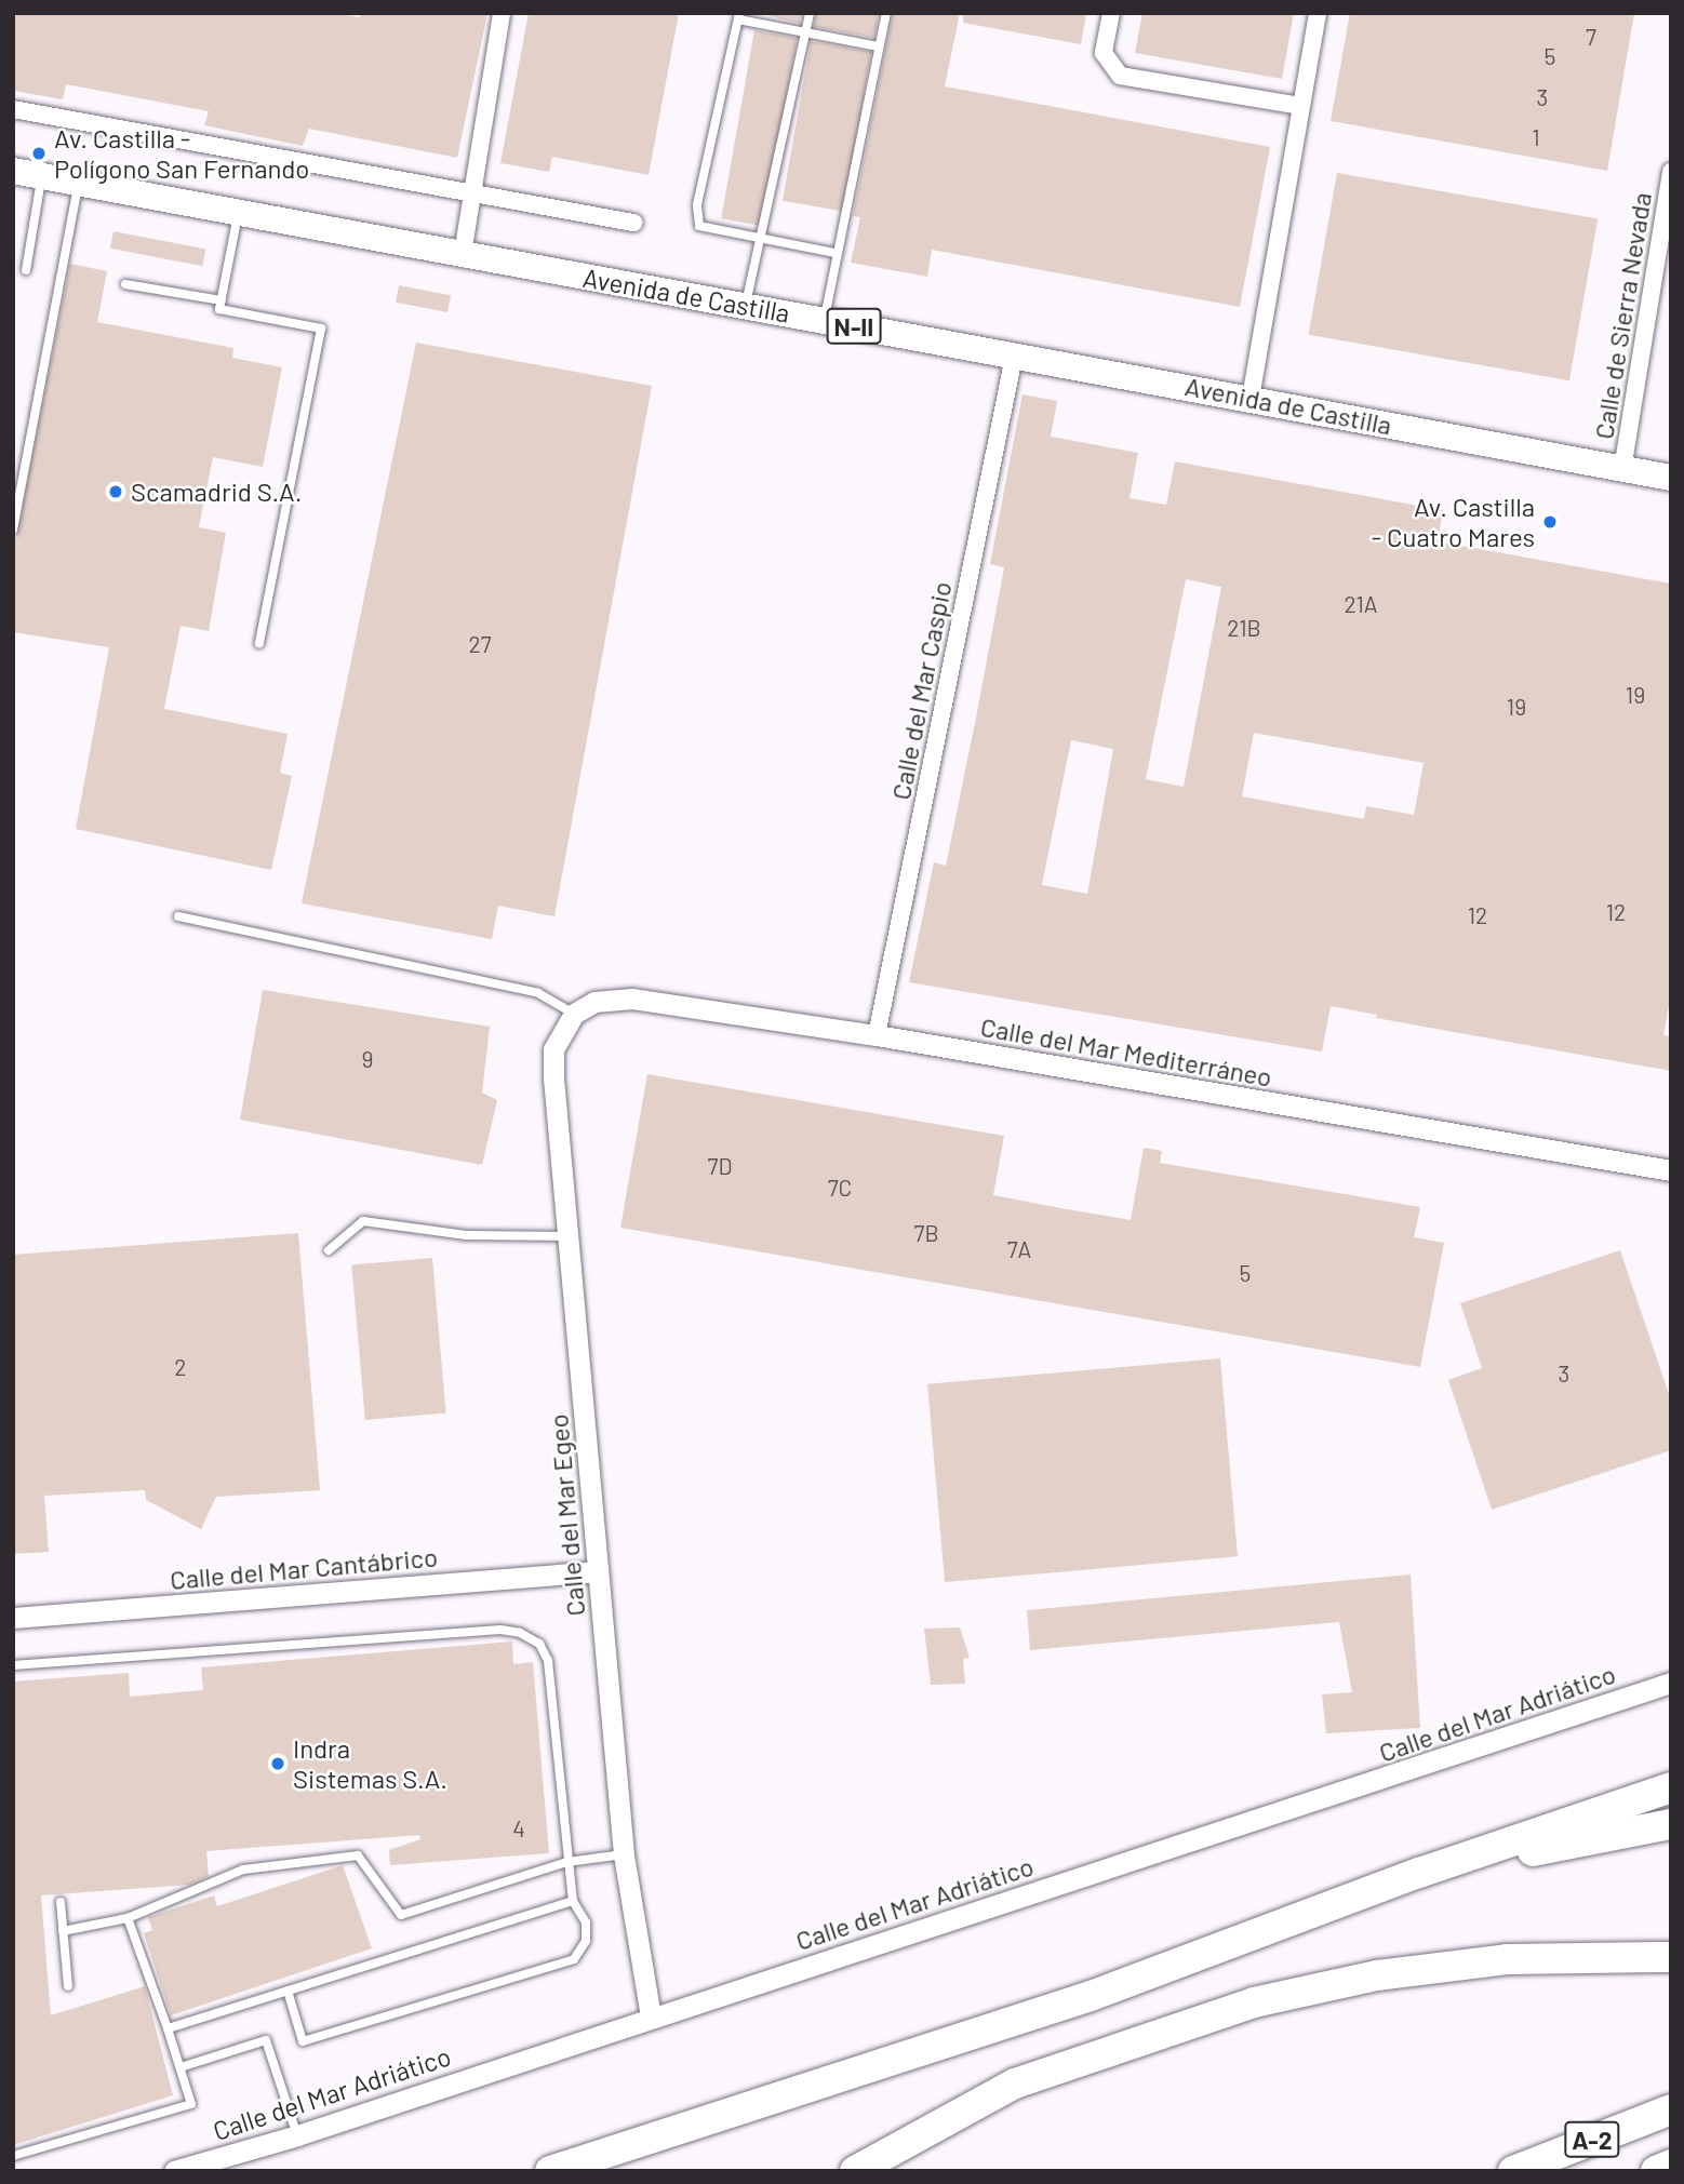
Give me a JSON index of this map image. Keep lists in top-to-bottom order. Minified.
{"streets":{"highway":["A-2"],"main road":["Avenida de Castilla","N-II"],"street":["Calle de Sierra Nevada","Calle del Mar Caspio","Calle del Mar Mediterráneo","Calle del Mar Egeo","Calle del Mar Cantábrico","Calle del Mar Adriático"]},"crossings":[["Avenida de Castilla","Calle de Sierra Nevada"],["Avenida de Castilla","Calle del Mar Caspio"],["Calle del Mar Caspio","Calle del Mar Mediterráneo"],["Calle del Mar Mediterráneo","Calle del Mar Egeo"],["Calle del Mar Egeo","Calle del Mar Cantábrico"],["Calle del Mar Egeo","Calle del Mar Adriático"]],"places":["Av. Castilla - Polígono San Fernando","Scamadrid S.A.","Av. Castilla - Cuatro Mares","Indra Sistemas S.A."],"house_numbers":["7","5","3","1","21A","21B","27","19","19","12","12","9","7D","7C","7B","7A","5","2","3","4"]}
